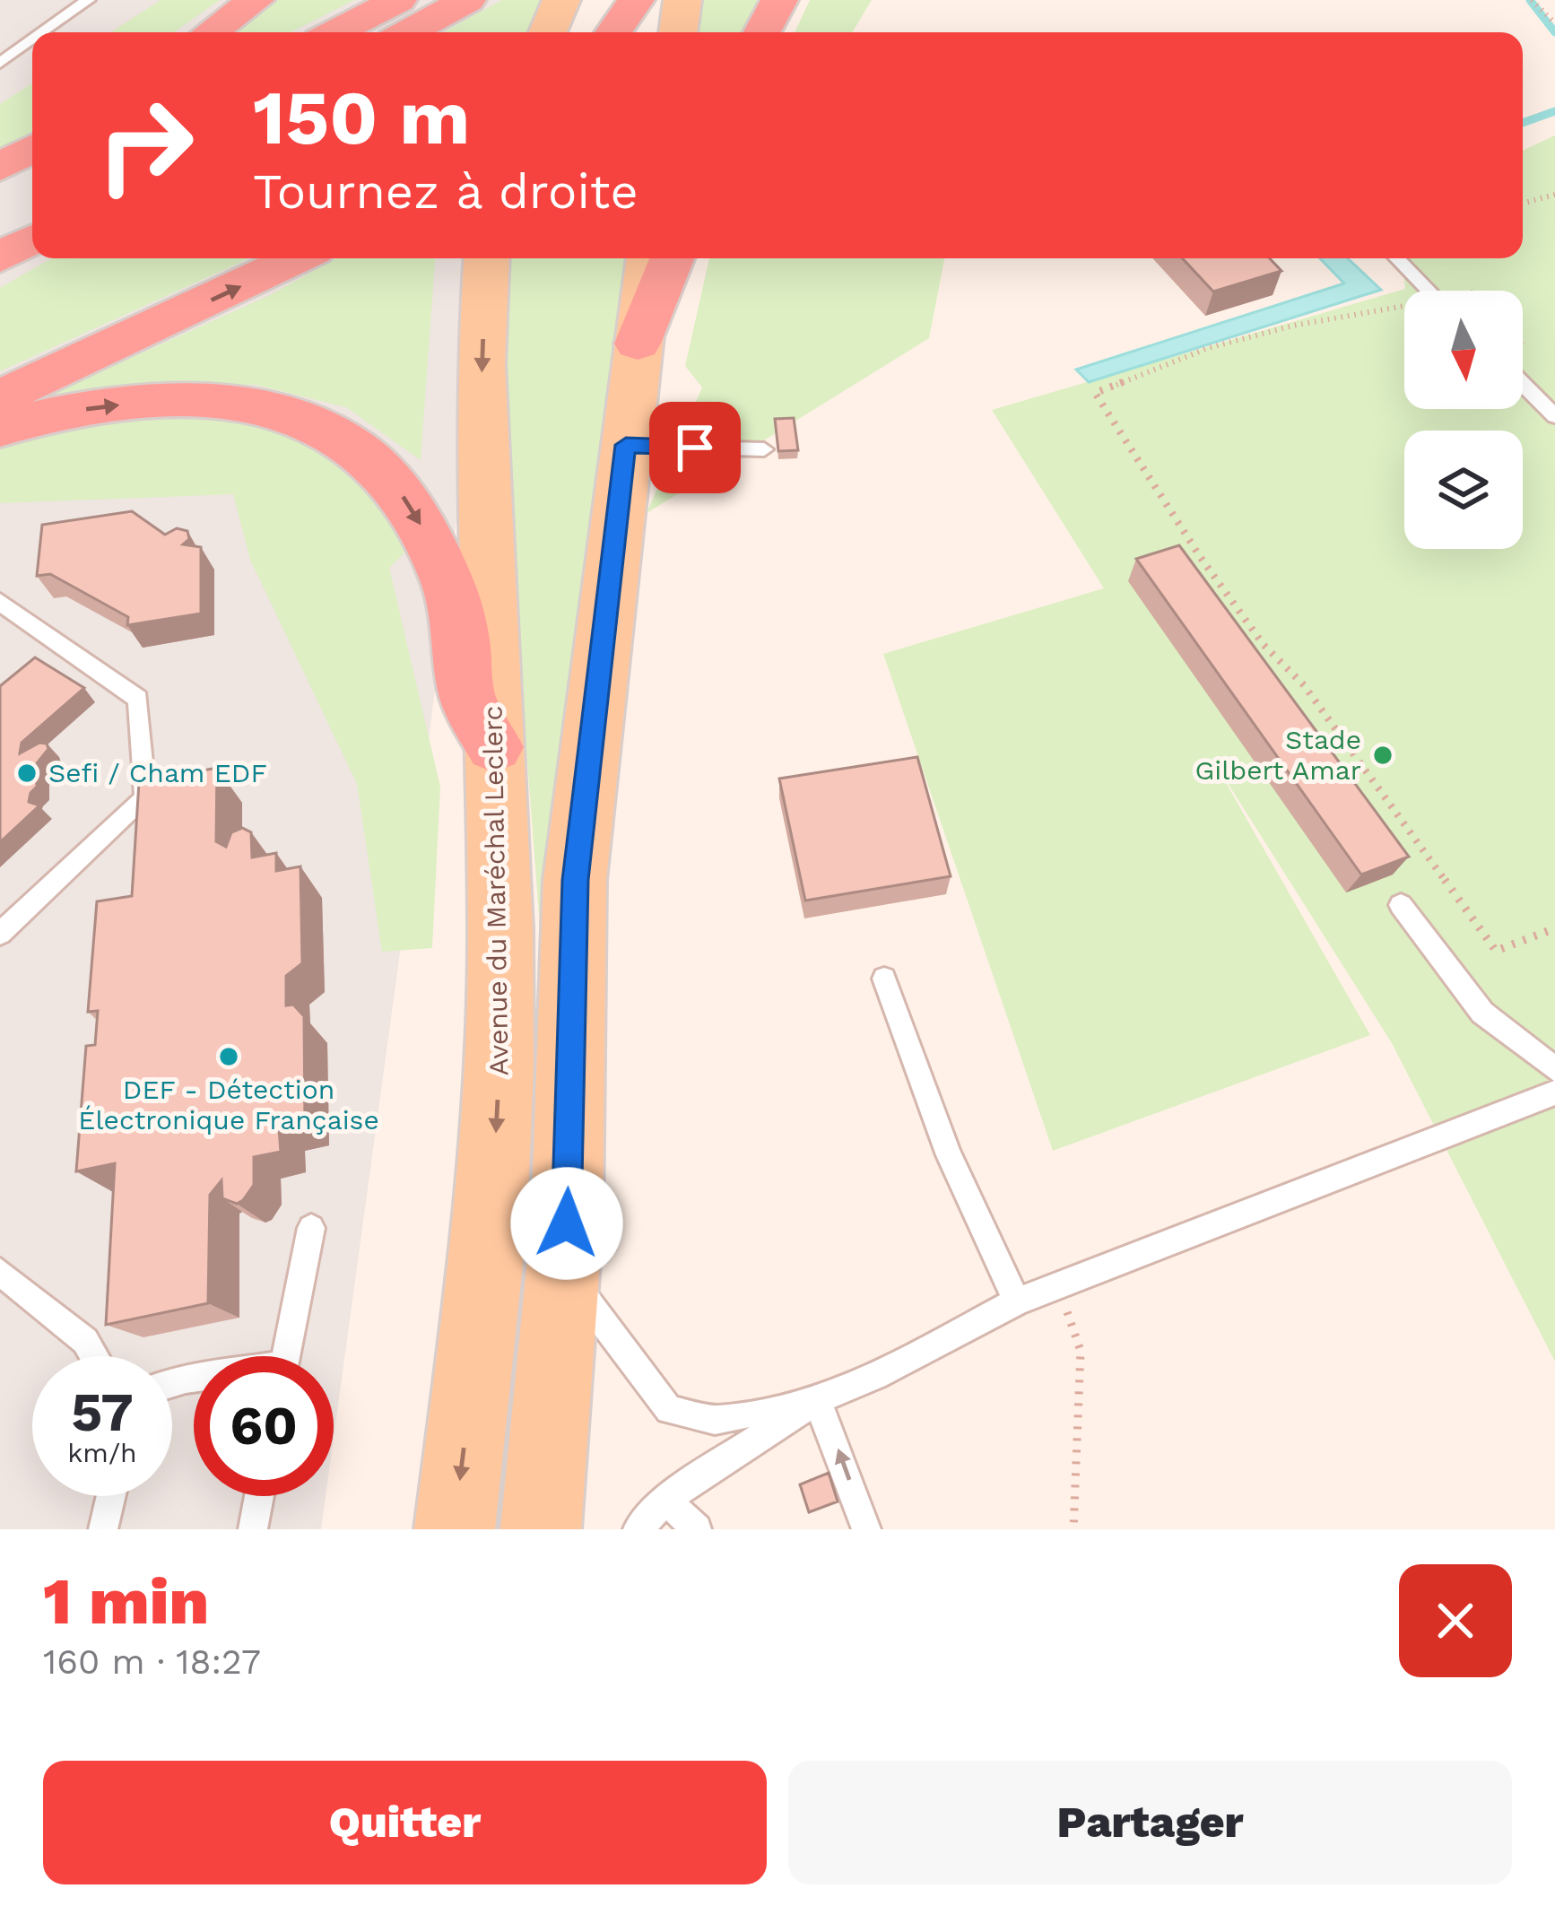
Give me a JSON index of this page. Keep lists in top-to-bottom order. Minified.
{"streets":{"main road":["Avenue du Maréchal Leclerc"]},"places":["Stade Gilbert Amar","Sefi / Cham EDF","DEF - Détection Électronique Française"],"north":"bottom","page":{"turn":["150 m","Tournez à droite"],"speed":"57 km/h","limit":"60","heading":["1 min","160 m · 18:27"],"buttons":["Quitter","Partager"]}}
